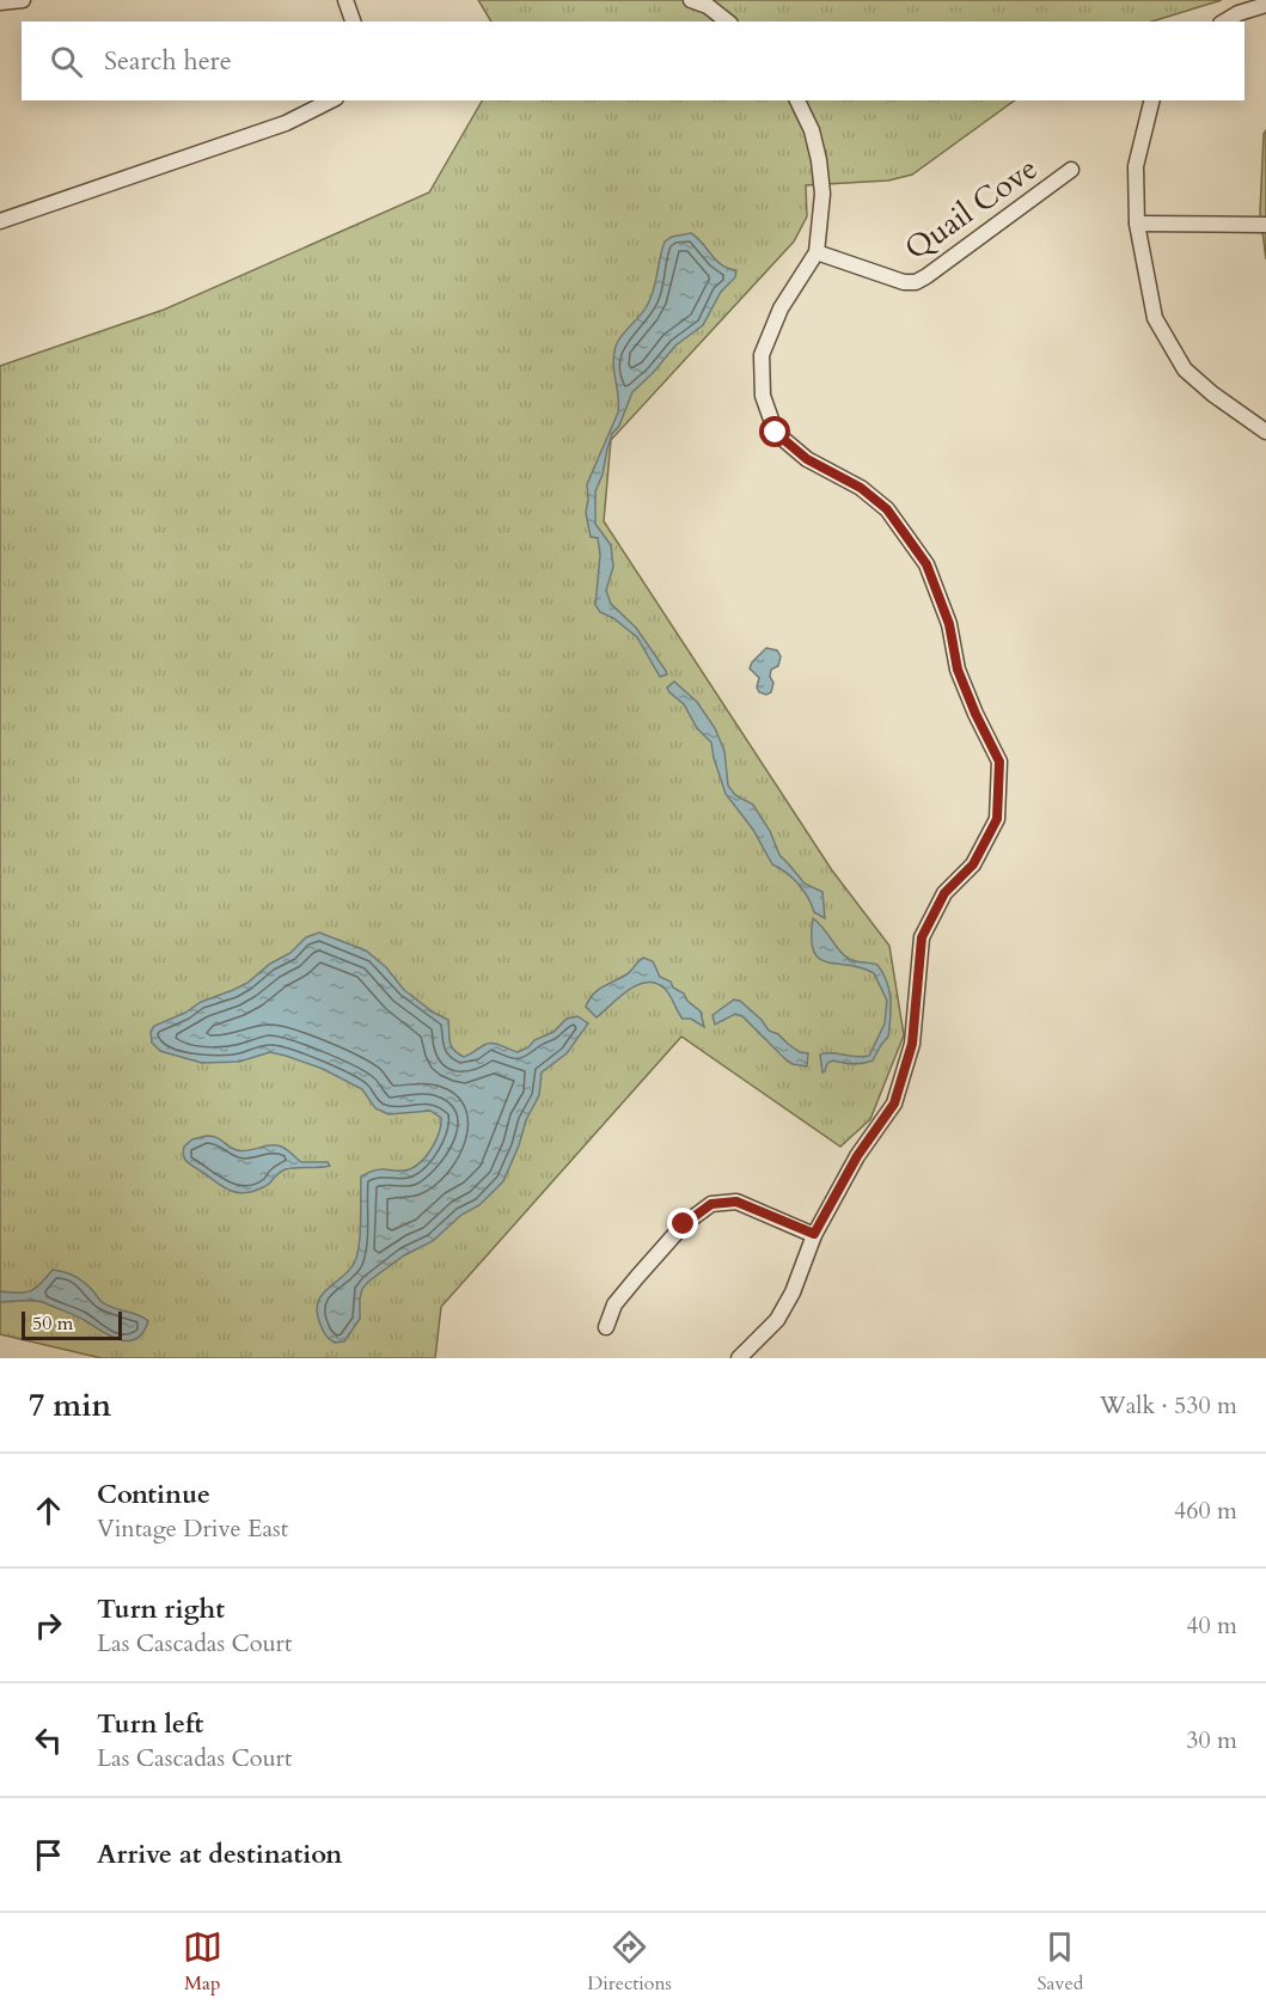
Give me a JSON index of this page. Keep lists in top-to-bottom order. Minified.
{"streets":{"street":["Quail Cove"]},"scale_bar":"50 m","page":{"search":"Search here","scale":"50 m","heading":["7 min","Walk · 530 m"],"list":[["Continue","Vintage Drive East","460 m"],["Turn right","Las Cascadas Court","40 m"],["Turn left","Las Cascadas Court","30 m"],"Arrive at destination"],"nav":["Map","Directions","Saved"]}}
